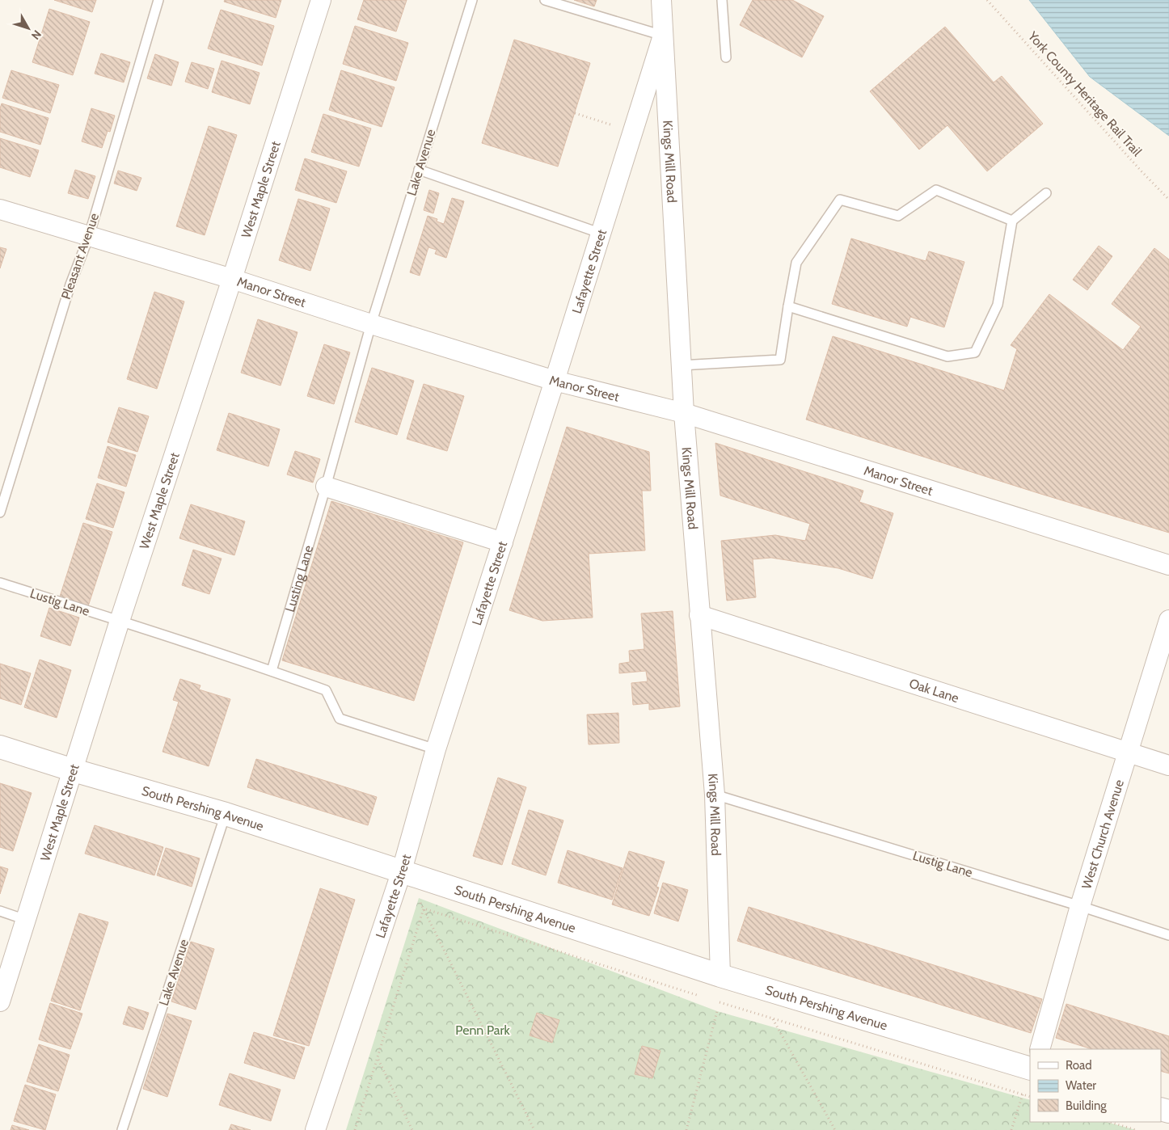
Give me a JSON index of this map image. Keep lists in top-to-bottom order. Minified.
{"streets":{"street":["Kings Mill Road","West Maple Street","Lafayette Street","Manor Street","Oak Lane","South Pershing Avenue","West Church Avenue"],"lane":["Lake Avenue","Pleasant Avenue","Lusting Lane","Lustig Lane"],"path":["York County Heritage Rail Trail"]},"crossings":[["Kings Mill Road","Lafayette Street"],["Kings Mill Road","Manor Street"],["Kings Mill Road","Lustig Lane"],["Kings Mill Road","Oak Lane"],["Kings Mill Road","South Pershing Avenue"],["Lake Avenue","Manor Street"],["Lake Avenue","Lusting Lane"],["Lake Avenue","South Pershing Avenue"],["West Maple Street","Manor Street"],["West Maple Street","Lustig Lane"],["West Maple Street","South Pershing Avenue"],["Pleasant Avenue","Manor Street"],["Lafayette Street","Manor Street"],["Lafayette Street","Lustig Lane"],["Lafayette Street","South Pershing Avenue"],["Manor Street","Lusting Lane"],["Lusting Lane","Lustig Lane"],["Lustig Lane","West Church Avenue"],["Oak Lane","West Church Avenue"]],"parks":["Penn Park"],"legend":["Road","Water","Building"],"north":"bottom right"}
